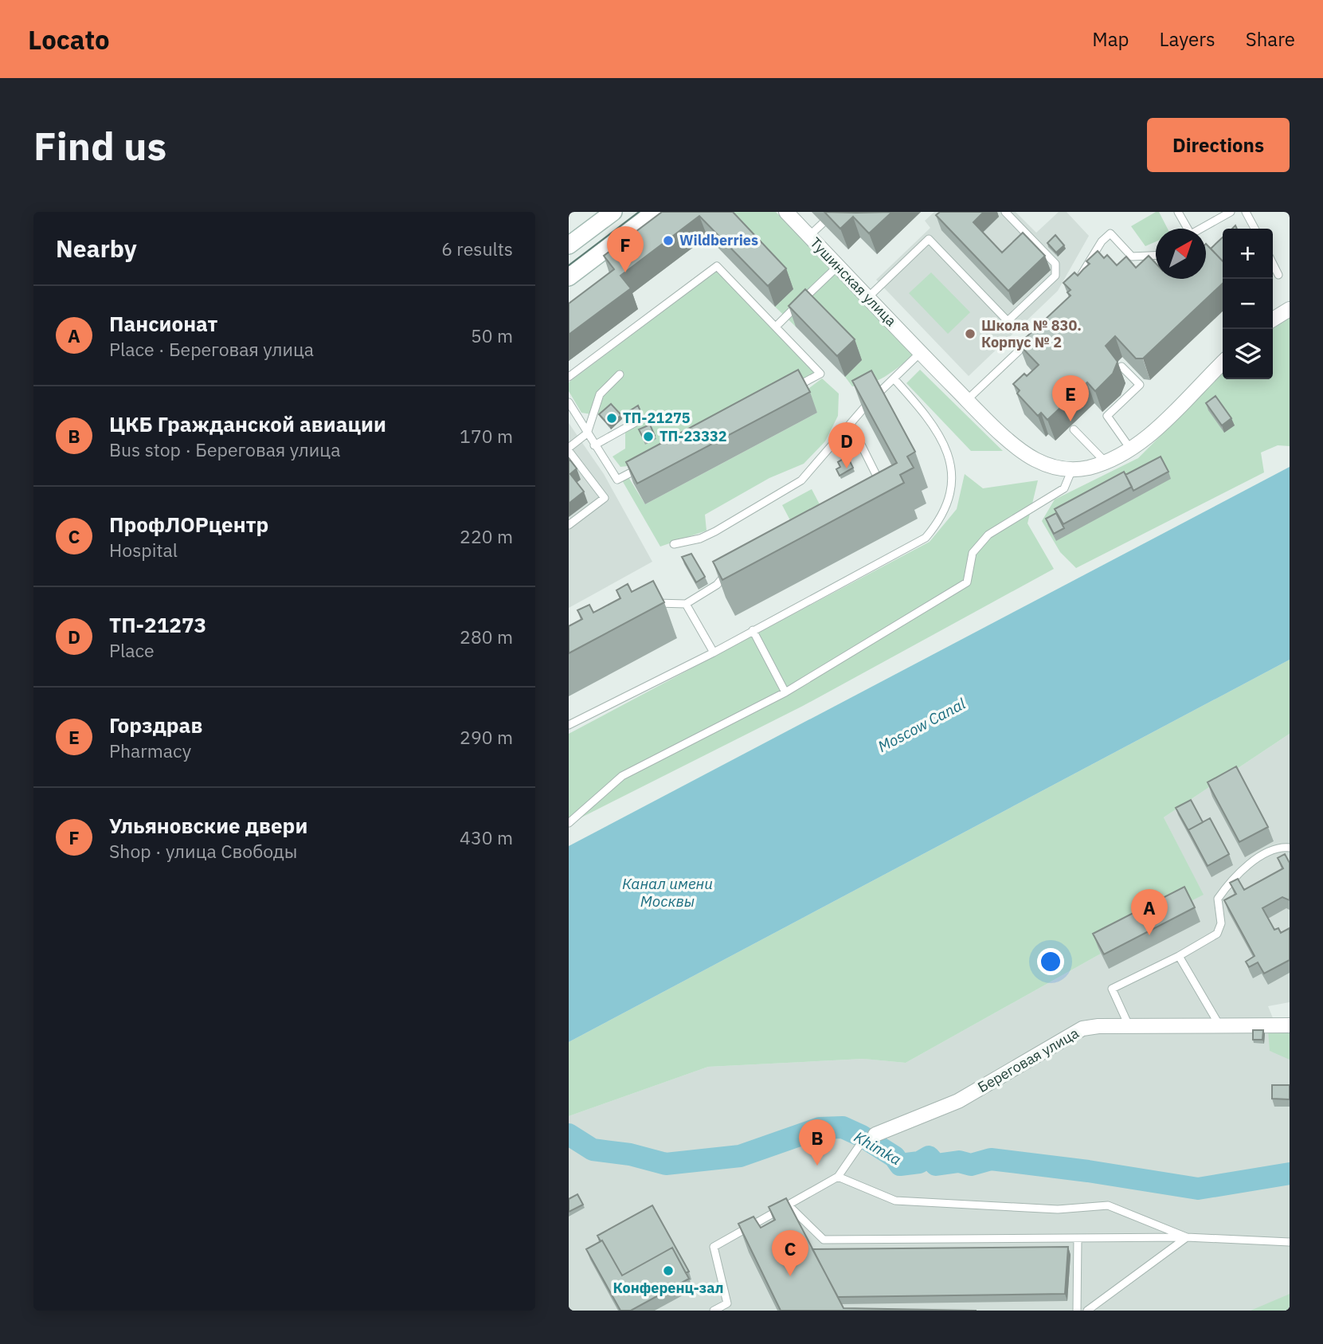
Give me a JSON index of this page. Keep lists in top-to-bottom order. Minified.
{"streets":{"street":["Тушинская улица","Береговая улица"]},"water":["Moscow Canal","Канал имени Москвы","Khimka"],"places":["Wildberries","Школа № 830. Корпус № 2","ТП-21275","ТП-23332","Конференц-зал"],"north":"top right","page":{"header":"Locato","nav":["Map","Layers","Share"],"buttons":"Directions","title":"Find us","heading":["Nearby","6 results"],"pins":["F","E","D","A","B","C"],"map_buttons":["+","−"],"list":[{"mark":"A","name":"Пансионат","note":"Place · Береговая улица","value":"50 m"},{"mark":"B","name":"ЦКБ Гражданской авиации","note":"Bus stop · Береговая улица","value":"170 m"},{"mark":"C","name":"ПрофЛОРцентр","note":"Hospital","value":"220 m"},{"mark":"D","name":"ТП-21273","note":"Place","value":"280 m"},{"mark":"E","name":"Горздрав","note":"Pharmacy","value":"290 m"},{"mark":"F","name":"Ульяновские двери","note":"Shop · улица Свободы","value":"430 m"}]}}
